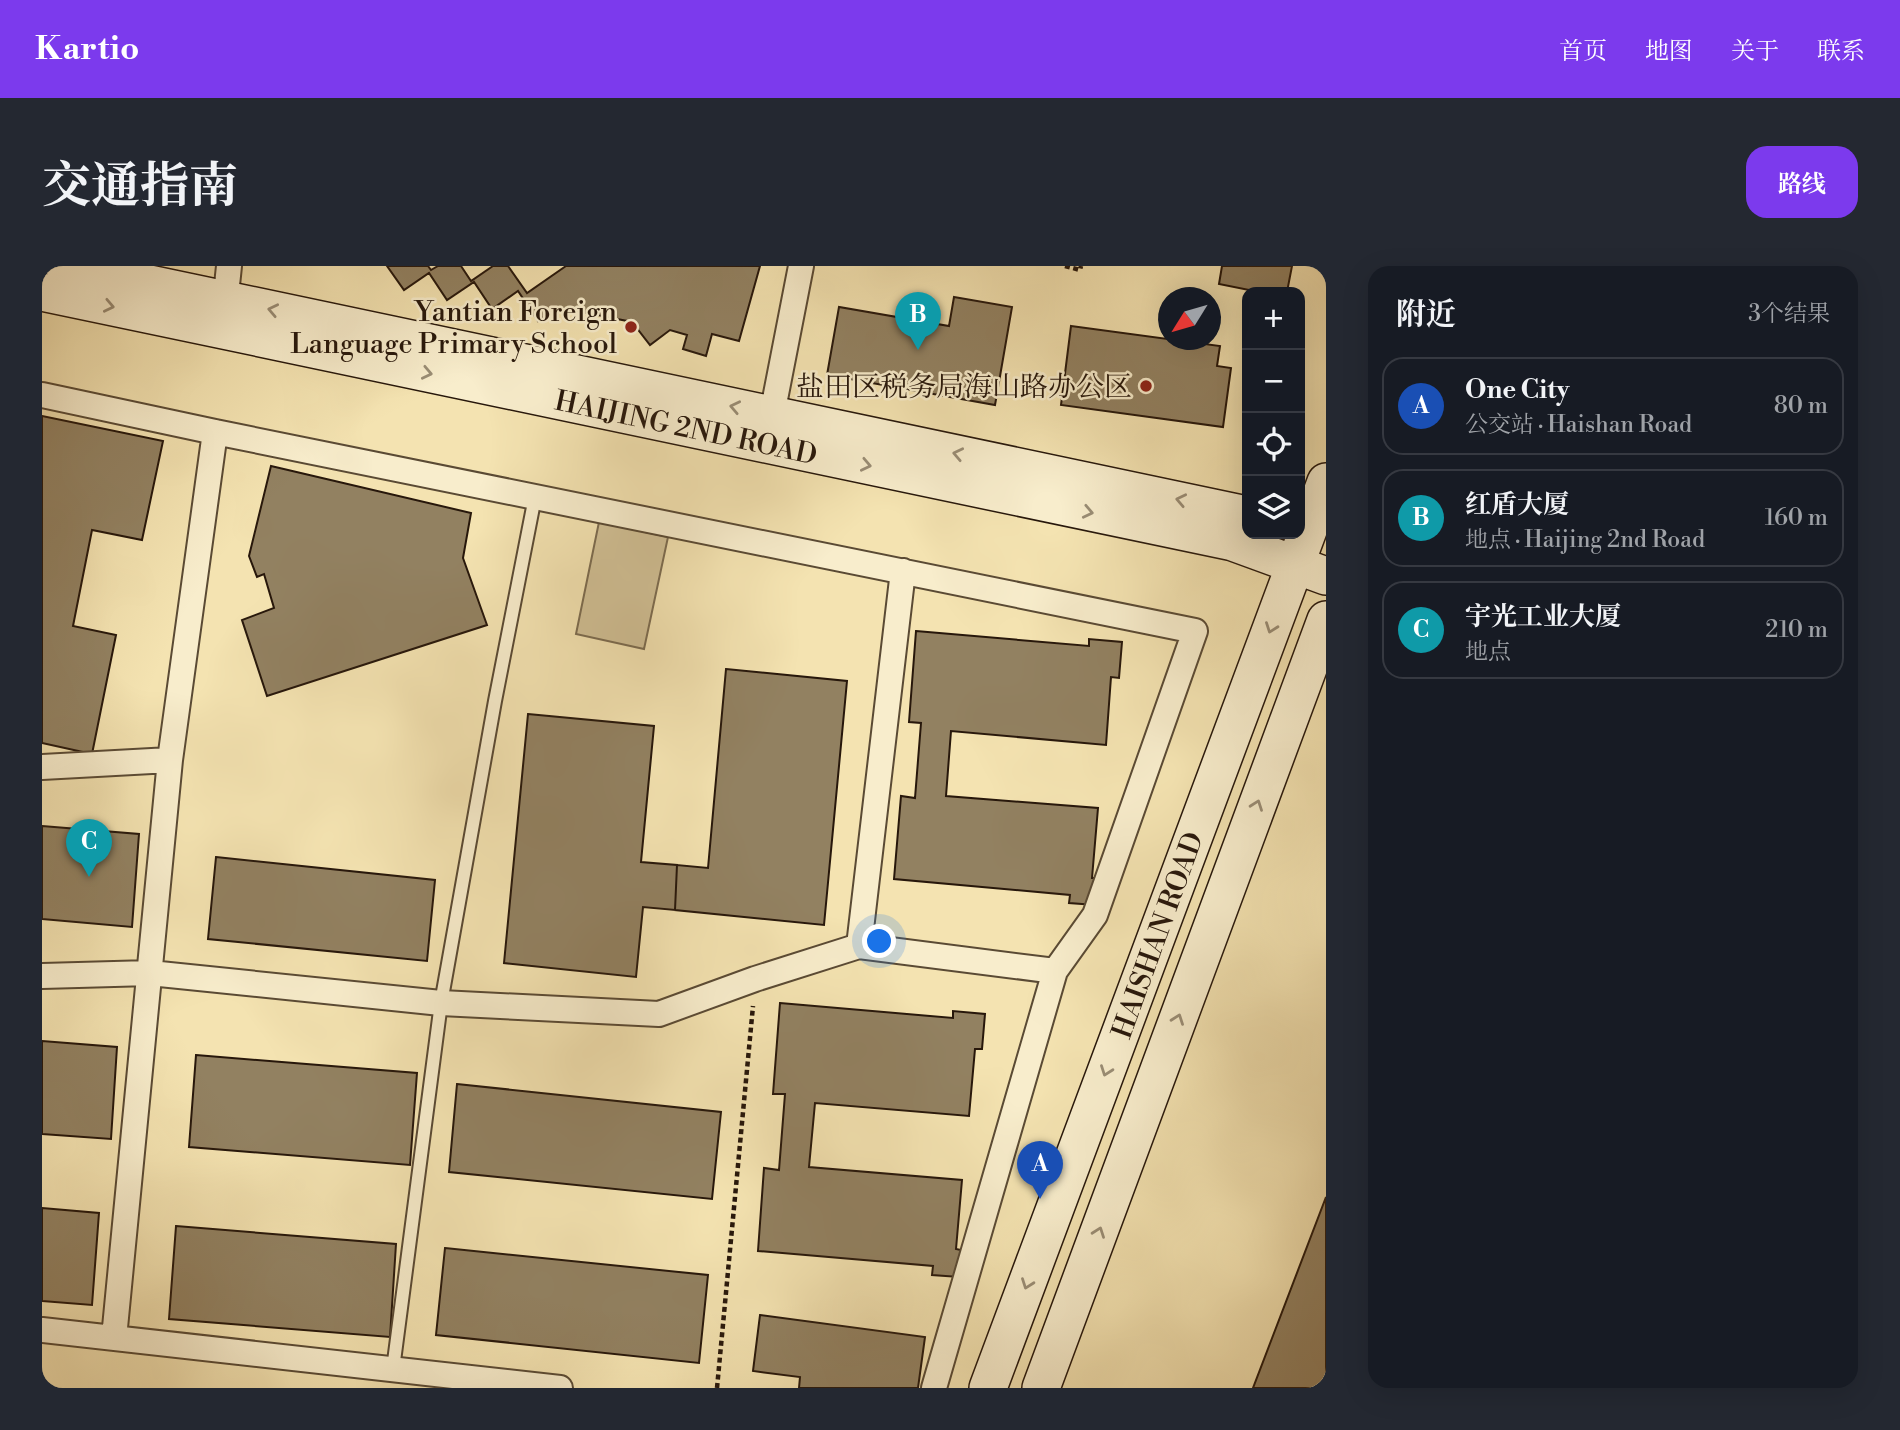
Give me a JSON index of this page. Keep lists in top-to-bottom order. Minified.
{"streets":{"street":["HAIJING 2ND ROAD","HAISHAN ROAD"]},"crossings":[["HAIJING 2ND ROAD","HAISHAN ROAD"]],"places":["Yantian Foreign Language Primary School","盐田区税务局海山路办公区"],"north":"bottom left","page":{"header":"Kartio","nav":["首页","地图","关于","联系"],"title":"交通指南","buttons":"路线","heading":["附近","3个结果"],"map_buttons":["+","−"],"pins":["B","C","A"],"list":[{"mark":"A","name":"One City","note":"公交站 · Haishan Road","value":"80 m"},{"mark":"B","name":"红盾大厦","note":"地点 · Haijing 2nd Road","value":"160 m"},{"mark":"C","name":"宇光工业大厦","note":"地点","value":"210 m"}]}}
